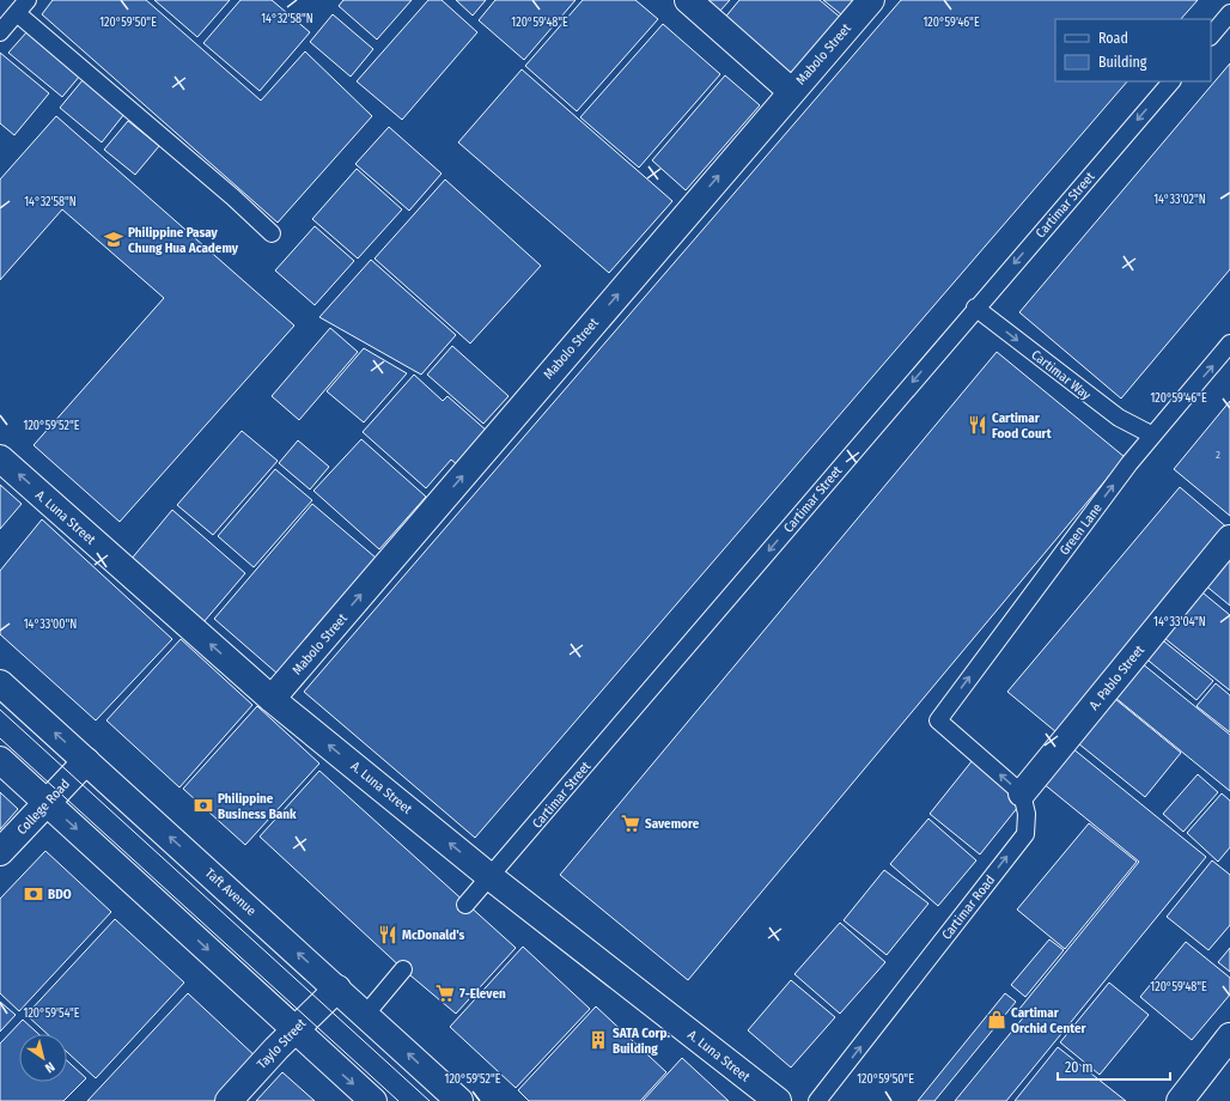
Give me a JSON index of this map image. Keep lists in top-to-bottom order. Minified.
{"streets":{"street":["Mabolo Street","A. Luna Street","A. Pablo Street","College Road","Taft Avenue","Taylo Street"],"lane":["Cartimar Street","Cartimar Way","Green Lane","Cartimar Road"]},"crossings":[["Mabolo Street","A. Luna Street"],["Cartimar Street","Cartimar Way"],["Cartimar Street","A. Luna Street"],["Cartimar Way","Green Lane"],["Green Lane","A. Pablo Street"],["Green Lane","Cartimar Road"],["A. Pablo Street","Cartimar Road"],["College Road","Taft Avenue"],["Taft Avenue","Taylo Street"]],"one_way":["Mabolo Street","Cartimar Street","Cartimar Way","Green Lane","Cartimar Road"],"places":{"school or university":["Philippine Pasay Chung Hua Academy"],"restaurant":["Cartimar Food Court","McDonald's"],"bank":["Philippine Business Bank","BDO"],"supermarket":["Savemore","7-Eleven"],"shop":["Cartimar Orchid Center"],"building":["SATA Corp. Building"]},"house_numbers":["2"],"legend":["Road","Building"],"scale_bar":"20 m","north":"bottom right","coordinates":["14°32'58\"N","120°59'50\"E","120°59'48\"E","120°59'46\"E","14°33'02\"N","120°59'52\"E","14°33'04\"N","14°33'00\"N","120°59'54\"E"]}
